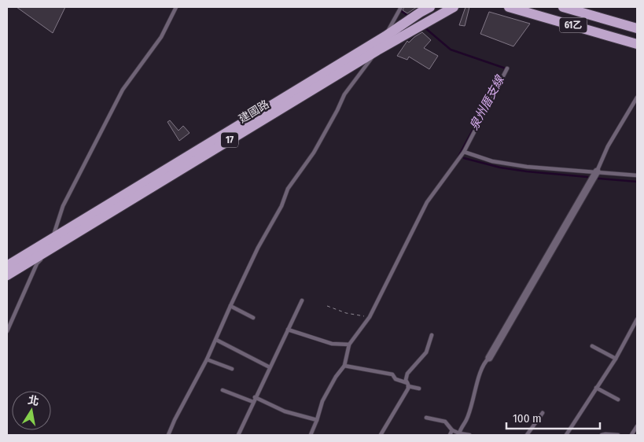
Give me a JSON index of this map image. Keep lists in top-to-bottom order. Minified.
{"streets":{"main road":["61乙","建國路","17"]},"water":["泉州厝支線"],"scale_bar":"100 m","north":"top"}
